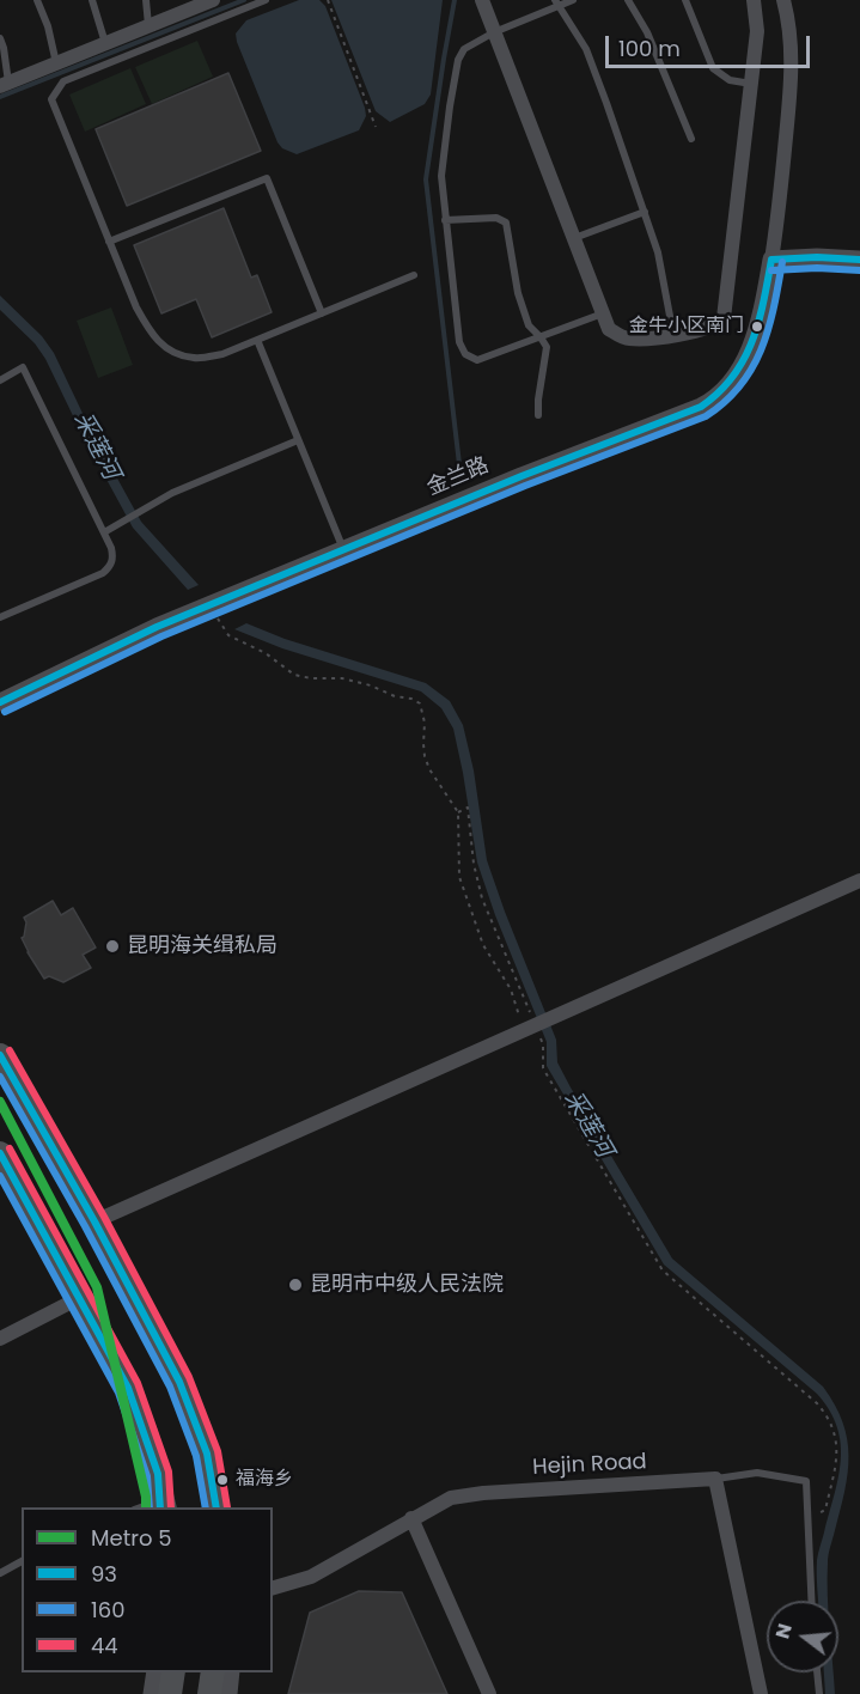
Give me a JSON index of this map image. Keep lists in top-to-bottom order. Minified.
{"streets":{"street":["金兰路","Hejin Road"]},"water":["采莲河"],"places":["金牛小区南门","昆明海关缉私局","昆明市中级人民法院","福海乡"],"lines":["transit line 93","transit line 160","transit line 44","metro line 5"],"legend":["Metro 5","93","160","44"],"scale_bar":"100 m","north":"left"}
